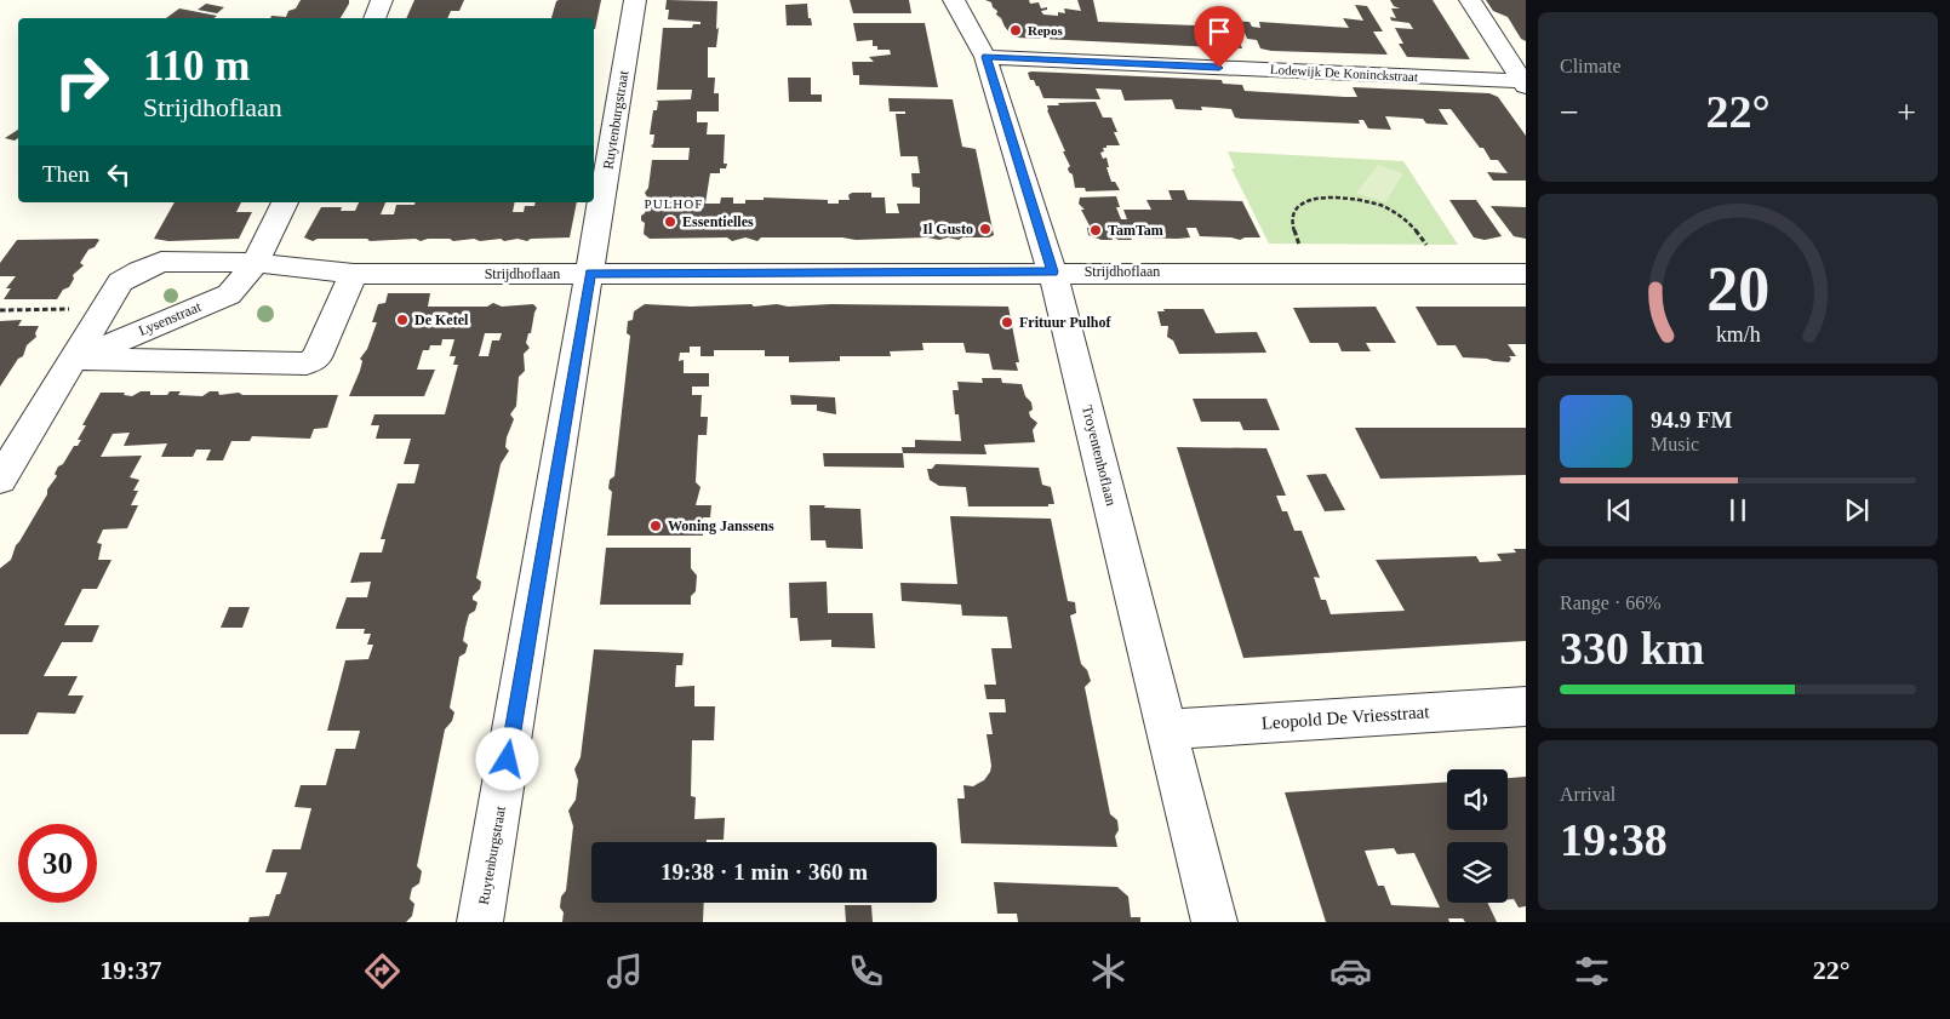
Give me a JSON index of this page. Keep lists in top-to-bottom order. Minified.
{"streets":{"street":["Lodewijk De Koninckstraat","Ruytenburgstraat","Strijdhoflaan","Lysenstraat","Troyentenhoflaan","Leopold De Vriesstraat"]},"crossings":[["Lodewijk De Koninckstraat","Troyentenhoflaan"],["Ruytenburgstraat","Strijdhoflaan"],["Strijdhoflaan","Lysenstraat"],["Strijdhoflaan","Troyentenhoflaan"],["Troyentenhoflaan","Leopold De Vriesstraat"]],"districts":["PULHOF"],"places":["Repos","Essentielles","Il Gusto","TamTam","De Ketel","Frituur Pulhof","Woning Janssens"],"page":{"tile":["Climate",["Range · 66%","330 km"],["Arrival","19:38"]],"turn":["110 m","Strijdhoflaan"],"heat":["−","22°","+"],"then":"Then","song":["94.9 FM","Music"],"limit":"30","trip":"19:38 · 1 min · 360 m","tabs":["19:37","22°"],"gauge":["20","km/h"]}}
